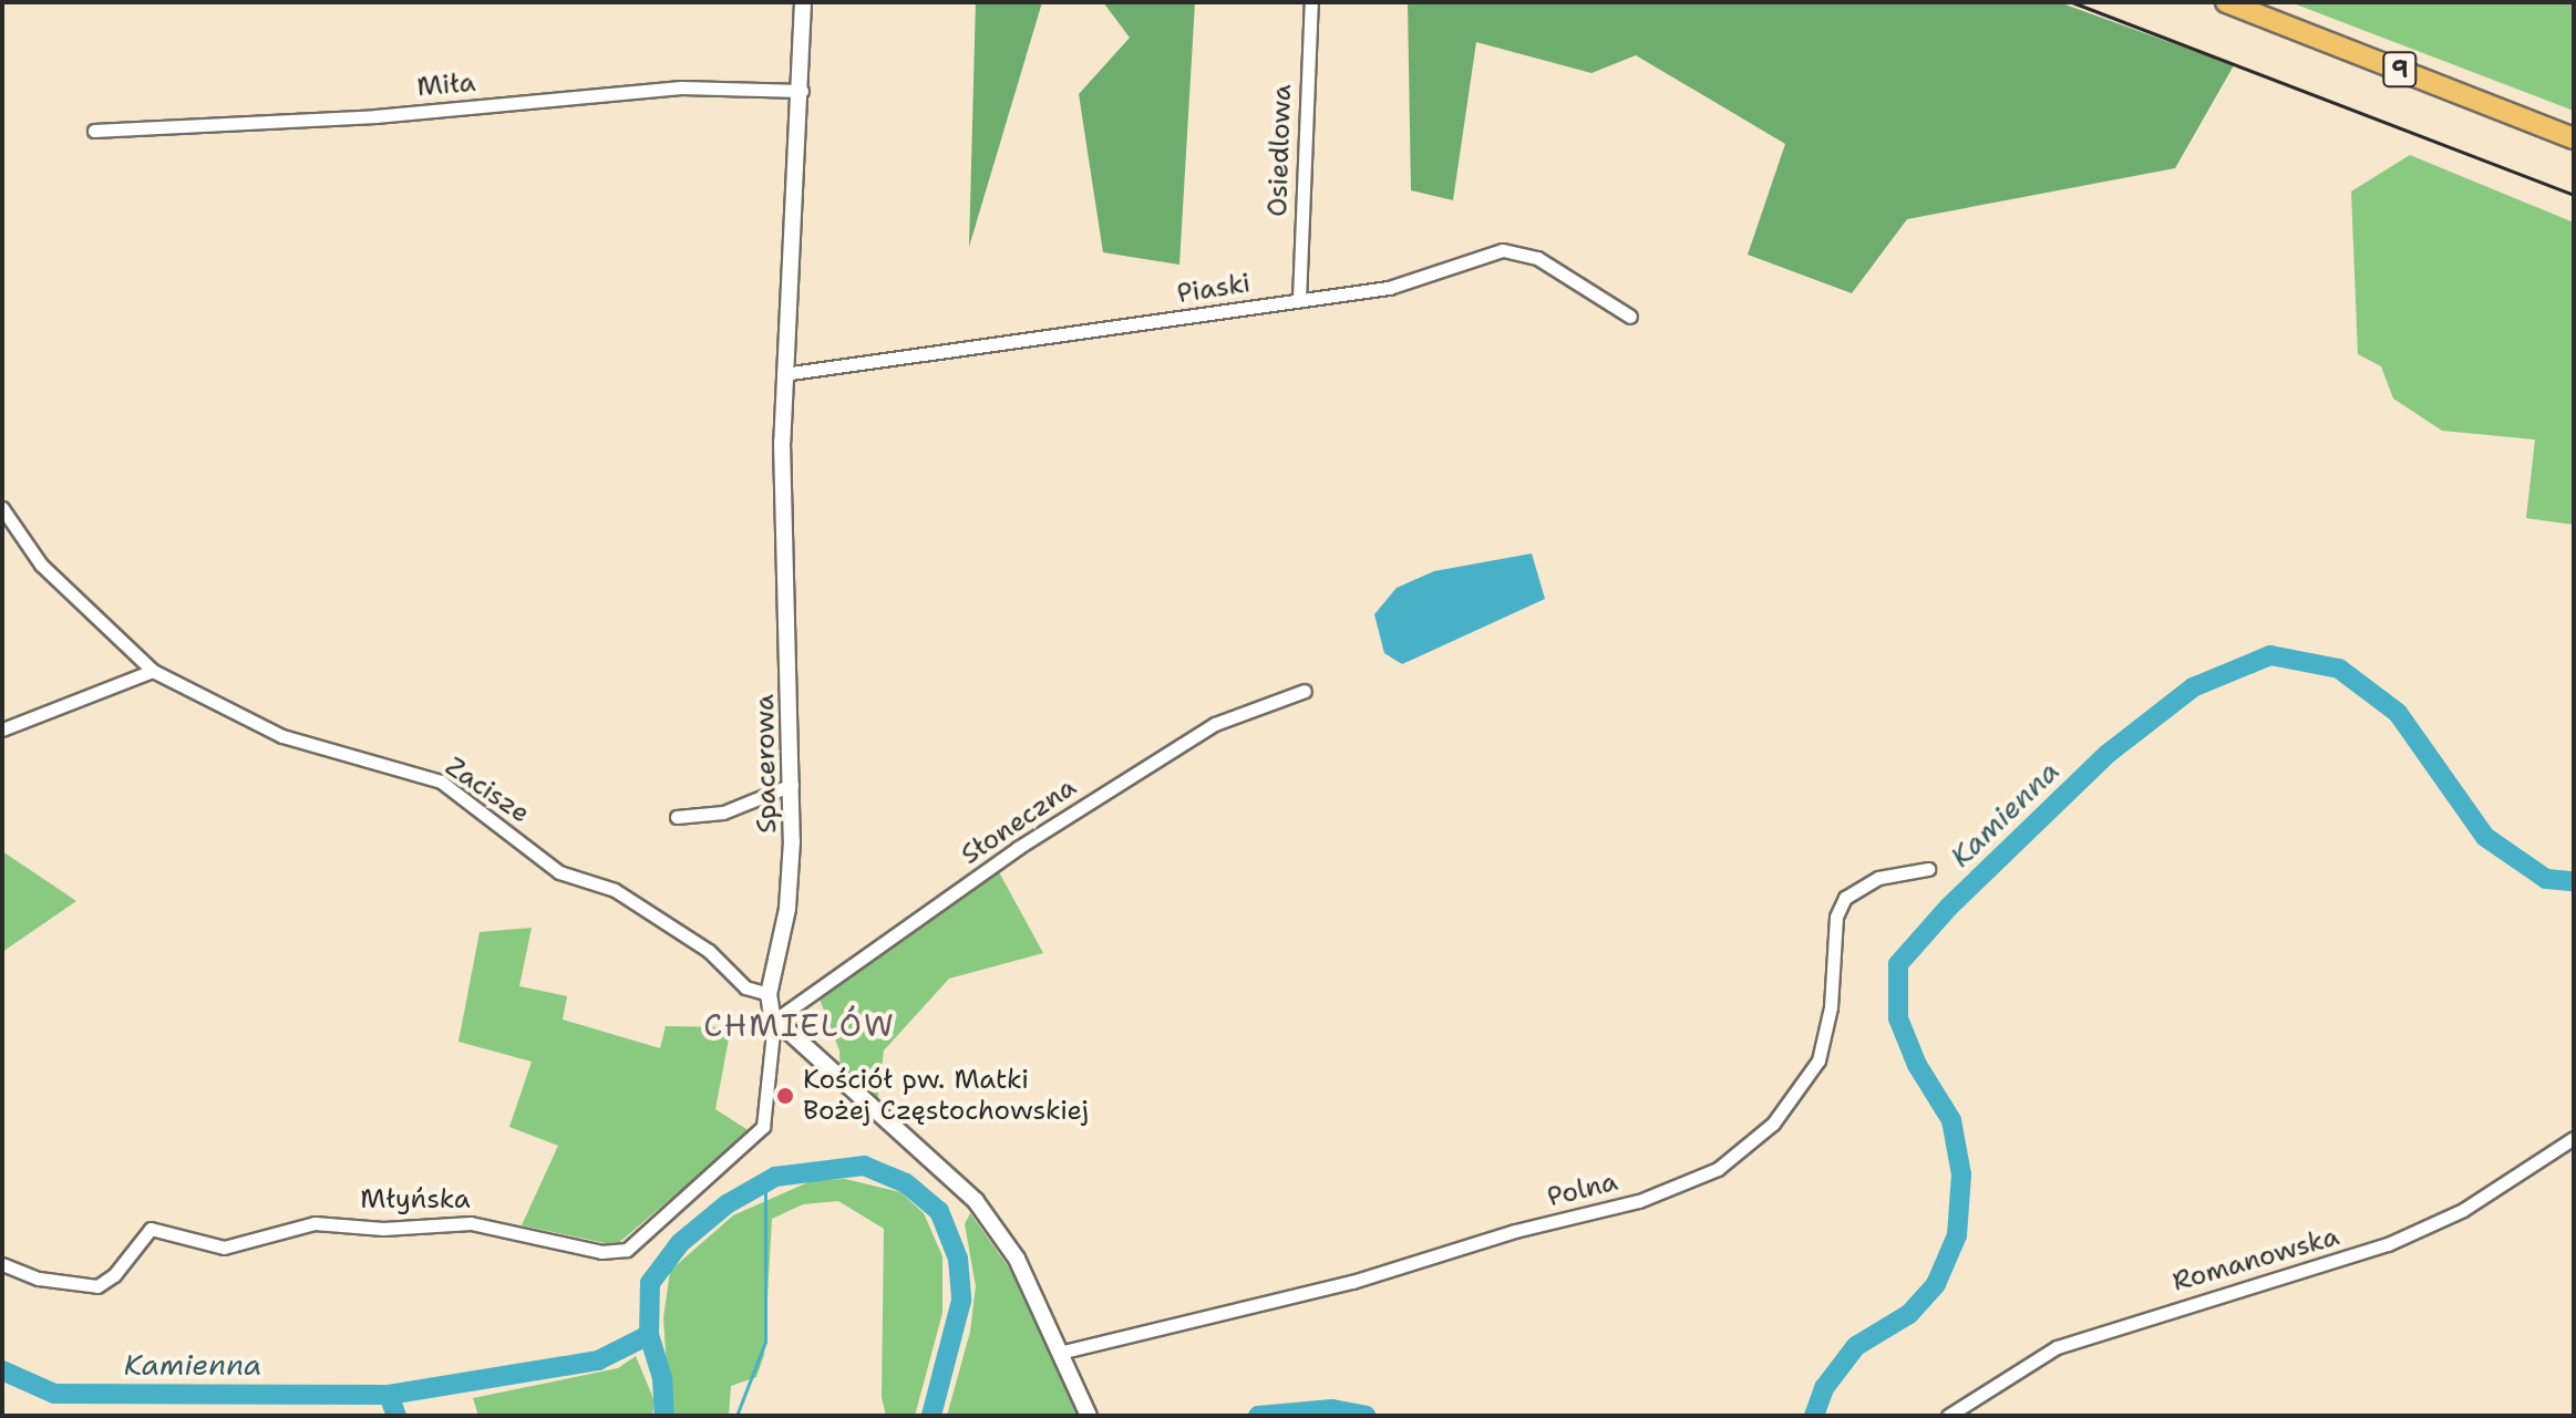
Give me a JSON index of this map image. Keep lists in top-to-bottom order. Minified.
{"streets":{"main road":["9"],"street":["Miła","Osiedlowa","Piaski","Spacerowa","Zacisze","Słoneczna","Polna","Młyńska","Romanowska"]},"crossings":[["Miła","Spacerowa"],["Osiedlowa","Piaski"],["Piaski","Spacerowa"],["Spacerowa","Zacisze"],["Spacerowa","Słoneczna"],["Spacerowa","Młyńska"],["Słoneczna","Młyńska"]],"districts":["CHMIELÓW"],"water":["Kamienna"],"places":["Kościół pw. Matki Bożej Częstochowskiej"]}
